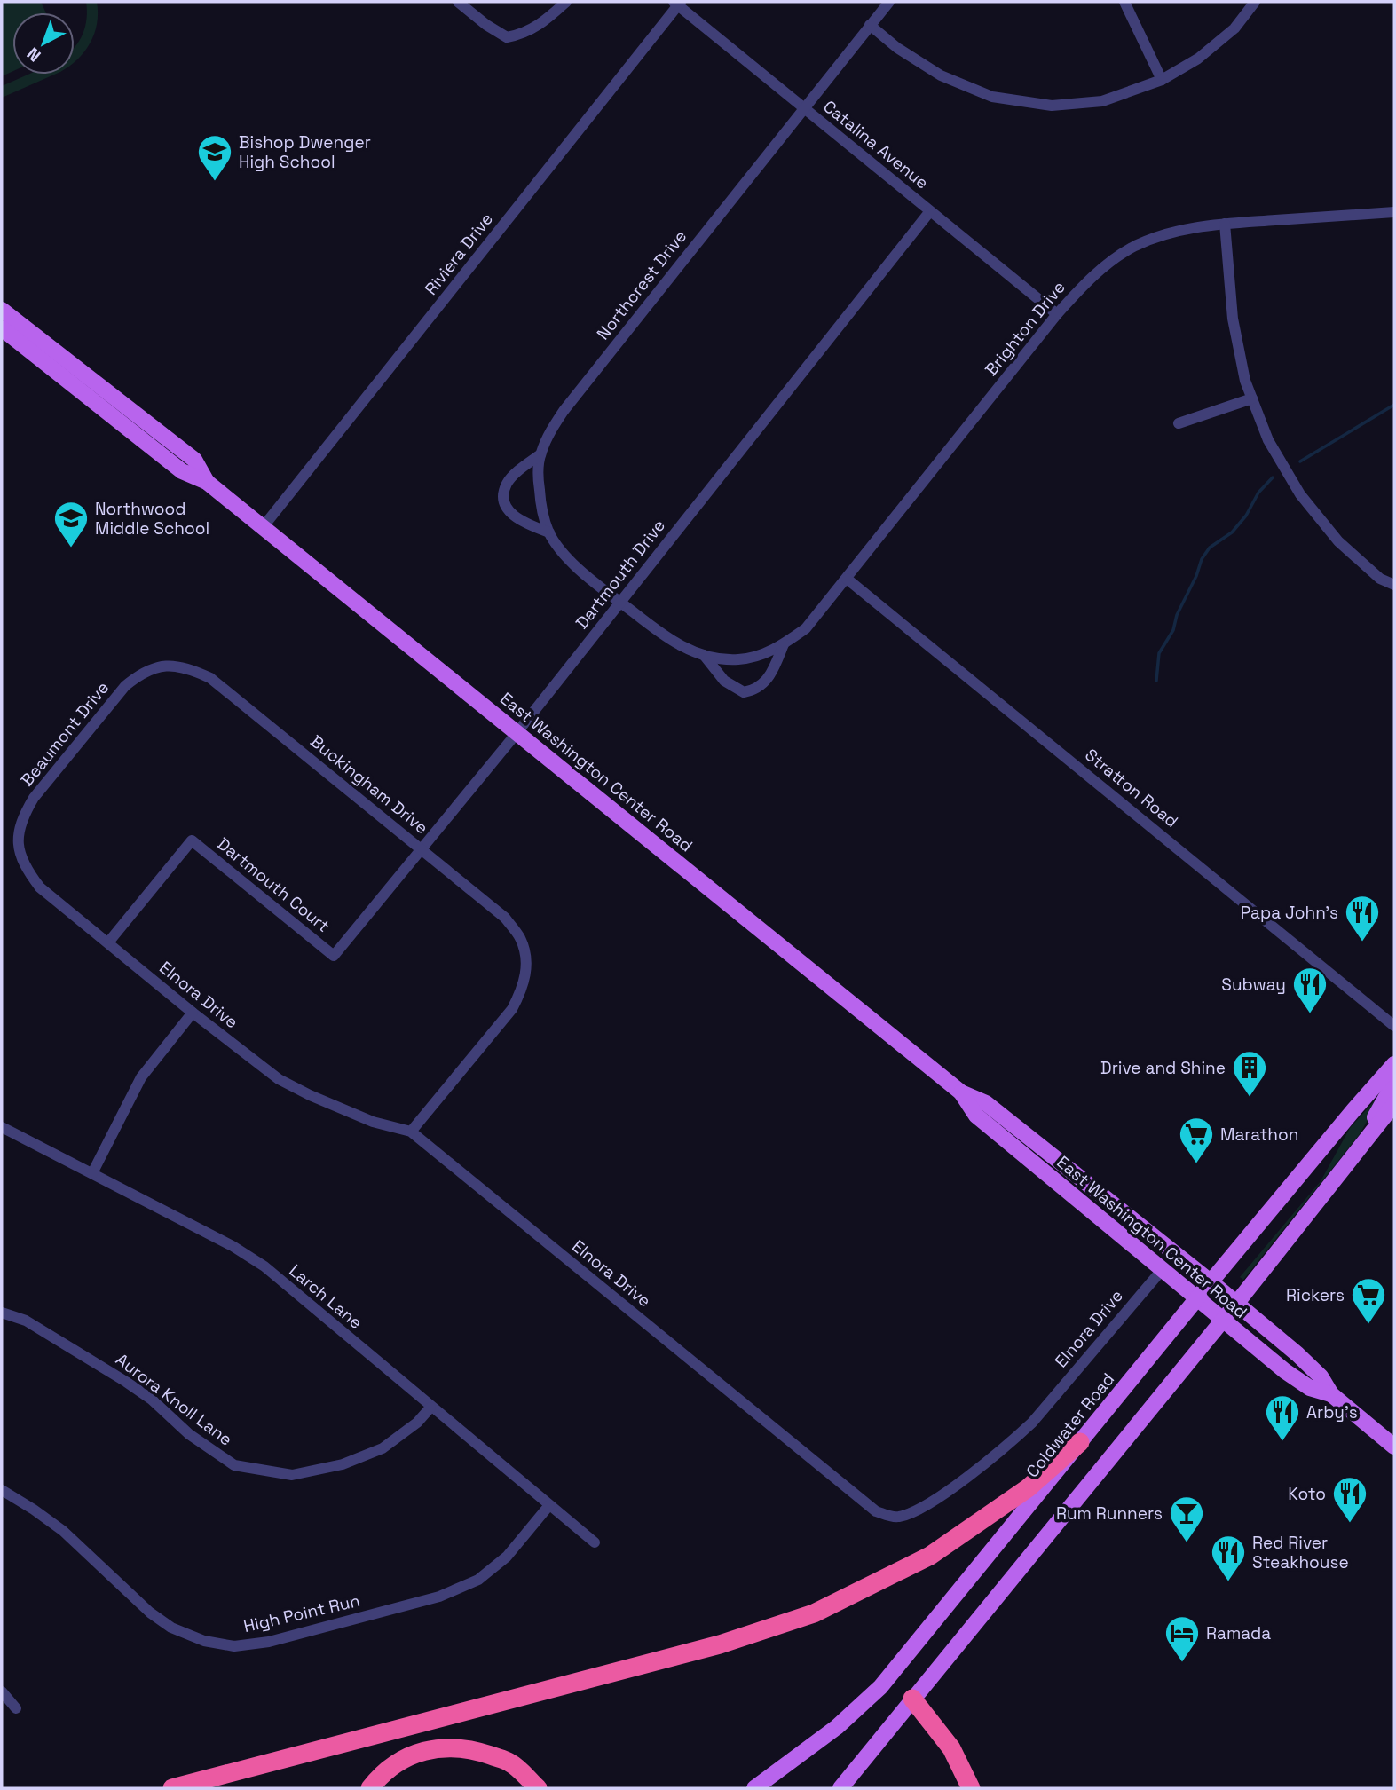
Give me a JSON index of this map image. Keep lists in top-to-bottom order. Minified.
{"streets":{"main road":["East Washington Center Road","Coldwater Road"],"street":["Catalina Avenue","Riviera Drive","Northcrest Drive","Brighton Drive","Dartmouth Drive","Beaumont Drive","Buckingham Drive","Stratton Road","Dartmouth Court","Elnora Drive","Larch Lane","Aurora Knoll Lane","High Point Run"]},"crossings":[["Catalina Avenue","Riviera Drive"],["Catalina Avenue","Northcrest Drive"],["Catalina Avenue","Brighton Drive"],["Catalina Avenue","Dartmouth Drive"],["Riviera Drive","East Washington Center Road"],["Northcrest Drive","Brighton Drive"],["Northcrest Drive","Dartmouth Drive"],["Brighton Drive","Dartmouth Drive"],["Brighton Drive","Stratton Road"],["Dartmouth Drive","East Washington Center Road"],["Dartmouth Drive","Buckingham Drive"],["Dartmouth Drive","Dartmouth Court"],["Beaumont Drive","Buckingham Drive"],["Beaumont Drive","Elnora Drive"],["East Washington Center Road","Elnora Drive"],["East Washington Center Road","Coldwater Road"],["Buckingham Drive","Elnora Drive"],["Dartmouth Court","Elnora Drive"],["Larch Lane","Aurora Knoll Lane"],["Larch Lane","High Point Run"]],"places":{"school or university":["Bishop Dwenger High School","Northwood Middle School"],"restaurant":["Papa John's","Subway","Arby's","Koto","Red River Steakhouse"],"building":["Drive and Shine"],"supermarket":["Marathon","Rickers"],"bar":["Rum Runners"],"hotel":["Ramada"]},"north":"bottom left"}
